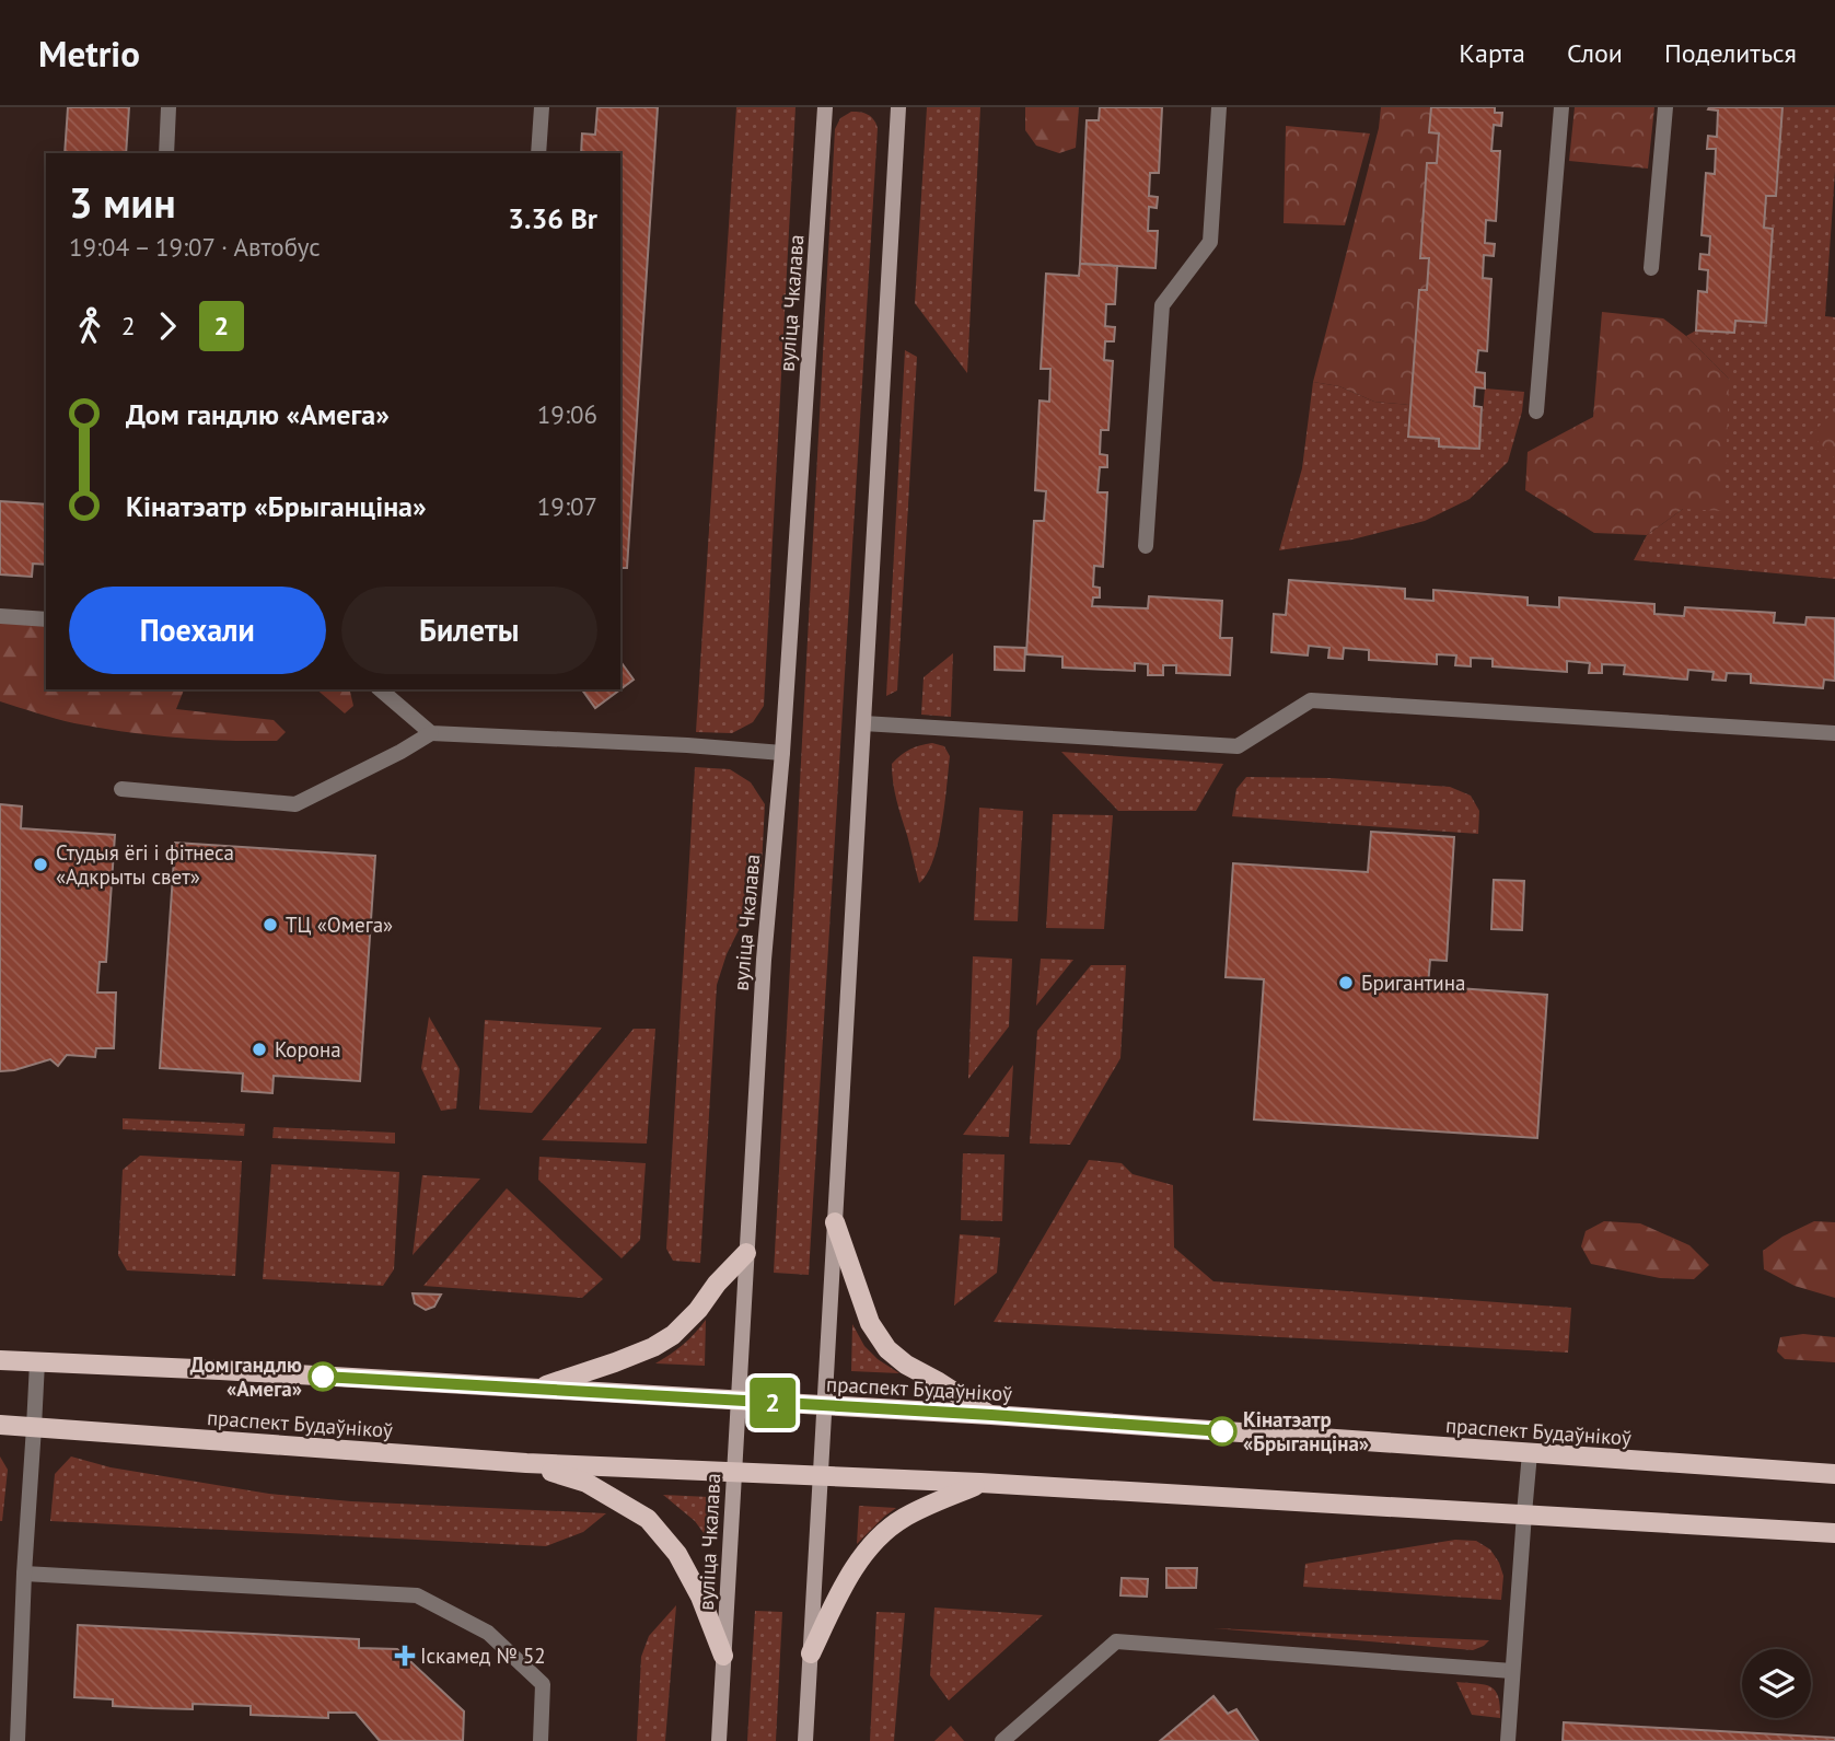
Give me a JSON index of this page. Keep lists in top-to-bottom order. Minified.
{"streets":{"main road":["вуліца Чкалава","праспект Будаўнікоў"]},"crossings":[["вуліца Чкалава","праспект Будаўнікоў"]],"places":{"other":["Студыя ёгі і фітнеса «Адкрыты свет»","ТЦ «Омега»","Бригантина","Корона","Дом гандлю «Амега»","Кінатэатр «Брыганціна»"],"health":["Іскамед № 52"]},"lines":["bus line 2"],"page":{"header":"Metrio","nav":["Карта","Слои","Поделиться"],"on_map":"2","heading":["3 мин","19:04 – 19:07 · Автобус","3.36 Br"],"legs":["2","2"],"list":[{"name":"Дом гандлю «Амега»","value":"19:06"},{"name":"Кінатэатр «Брыганціна»","value":"19:07"}],"buttons":["Поехали","Билеты"]}}
